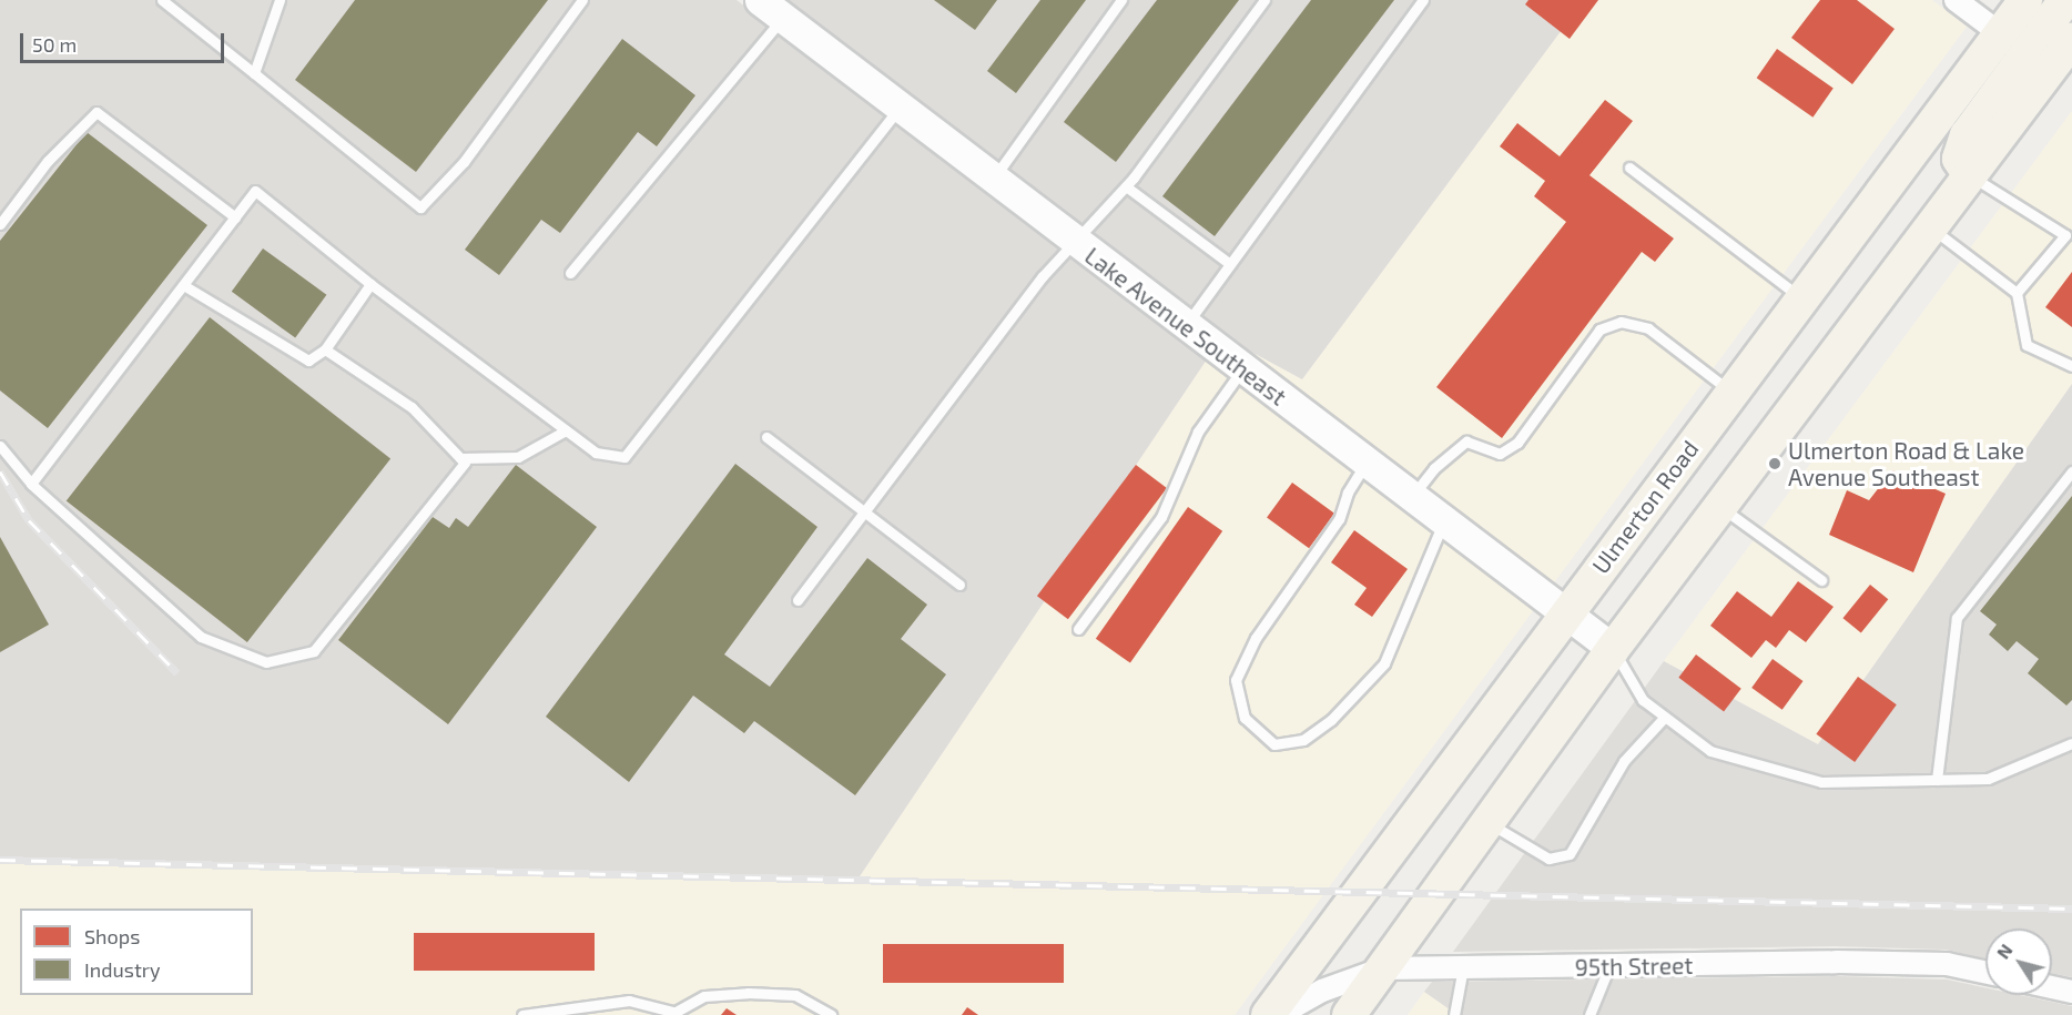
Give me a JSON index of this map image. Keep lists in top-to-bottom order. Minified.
{"streets":{"main road":["Ulmerton Road"],"street":["Lake Avenue Southeast","95th Street"]},"crossings":[["Lake Avenue Southeast","Ulmerton Road"]],"places":["Ulmerton Road & Lake Avenue Southeast"],"legend":["Shops","Industry"],"scale_bar":"50 m","north":"top left"}
